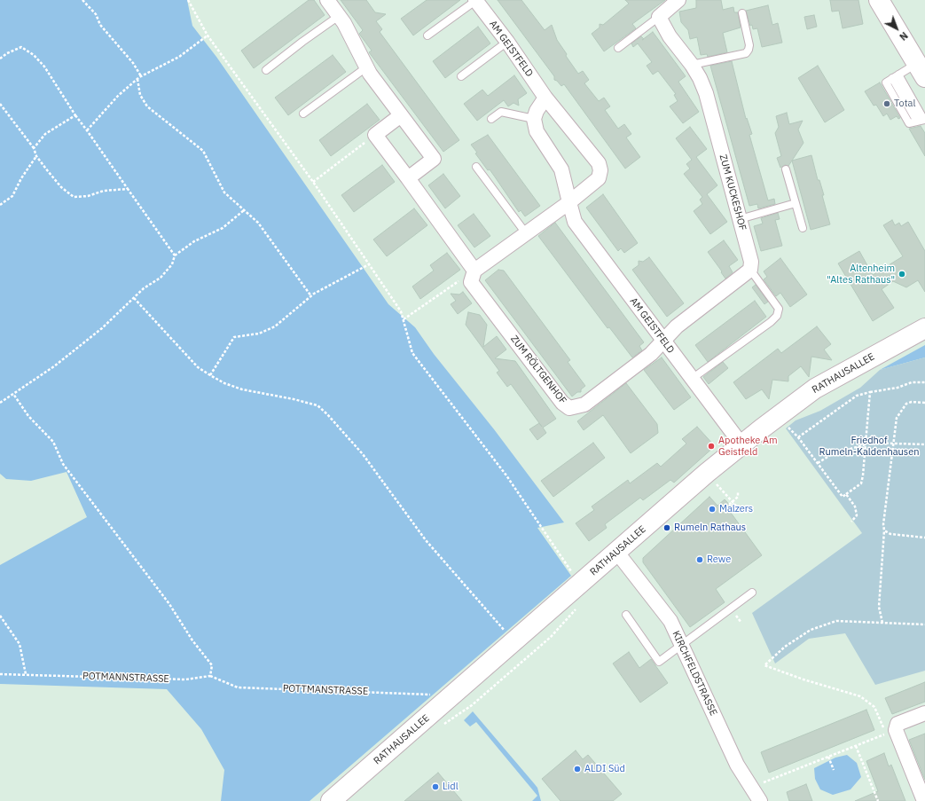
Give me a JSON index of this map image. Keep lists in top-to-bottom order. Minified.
{"streets":{"main road":["RATHAUSALLEE"],"street":["AM GEISTFELD","ZUM KUCKESHOF","ZUM RÖLTGENHOF","KIRCHFELDSTRASSE"],"path":["POTMANNSTRASSE","POTTMANSTRASSE"]},"crossings":[["AM GEISTFELD","ZUM RÖLTGENHOF"],["AM GEISTFELD","RATHAUSALLEE"],["RATHAUSALLEE","KIRCHFELDSTRASSE"],["POTMANNSTRASSE","POTTMANSTRASSE"]],"parks":["Friedhof Rumeln-Kaldenhausen"],"places":["Total","Altenheim \"Altes Rathaus\"","Apotheke Am Geistfeld","Malzers","Rumeln Rathaus","Rewe","ALDI Süd","Lidl"],"north":"bottom right"}
